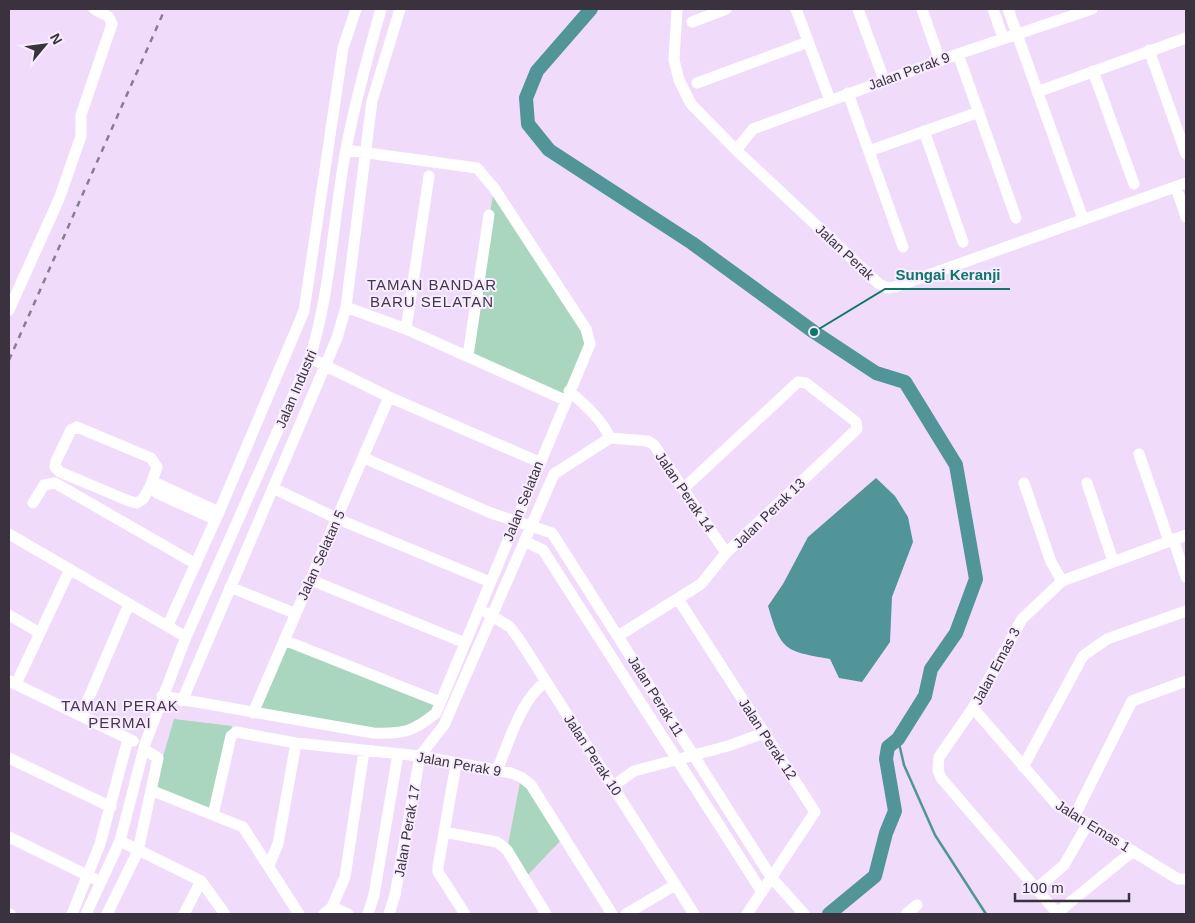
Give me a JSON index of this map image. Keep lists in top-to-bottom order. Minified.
{"streets":{"street":["Jalan Perak 9","Jalan Perak","Jalan Industri","Jalan Perak 14","Jalan Selatan","Jalan Perak 13","Jalan Selatan 5","Jalan Emas 3","Jalan Perak 11","Jalan Perak 12","Jalan Perak 10","Jalan Emas 1","Jalan Perak 17"]},"crossings":[["Jalan Perak 9","Jalan Perak"],["Jalan Perak 9","Jalan Perak 17"],["Jalan Industri","Jalan Selatan"],["Jalan Perak 14","Jalan Perak 13"],["Jalan Selatan","Jalan Selatan 5"],["Jalan Selatan","Jalan Perak 11"],["Jalan Selatan","Jalan Perak 10"],["Jalan Perak 13","Jalan Perak 11"],["Jalan Perak 13","Jalan Perak 12"],["Jalan Selatan 5","Jalan Perak 11"],["Jalan Emas 3","Jalan Emas 1"],["Jalan Perak 11","Jalan Perak 12"],["Jalan Perak 11","Jalan Perak 17"],["Jalan Perak 10","Jalan Perak 17"]],"districts":["TAMAN BANDAR BARU SELATAN","TAMAN PERAK PERMAI"],"places":["Sungai Keranji"],"scale_bar":"100 m","north":"top right"}
